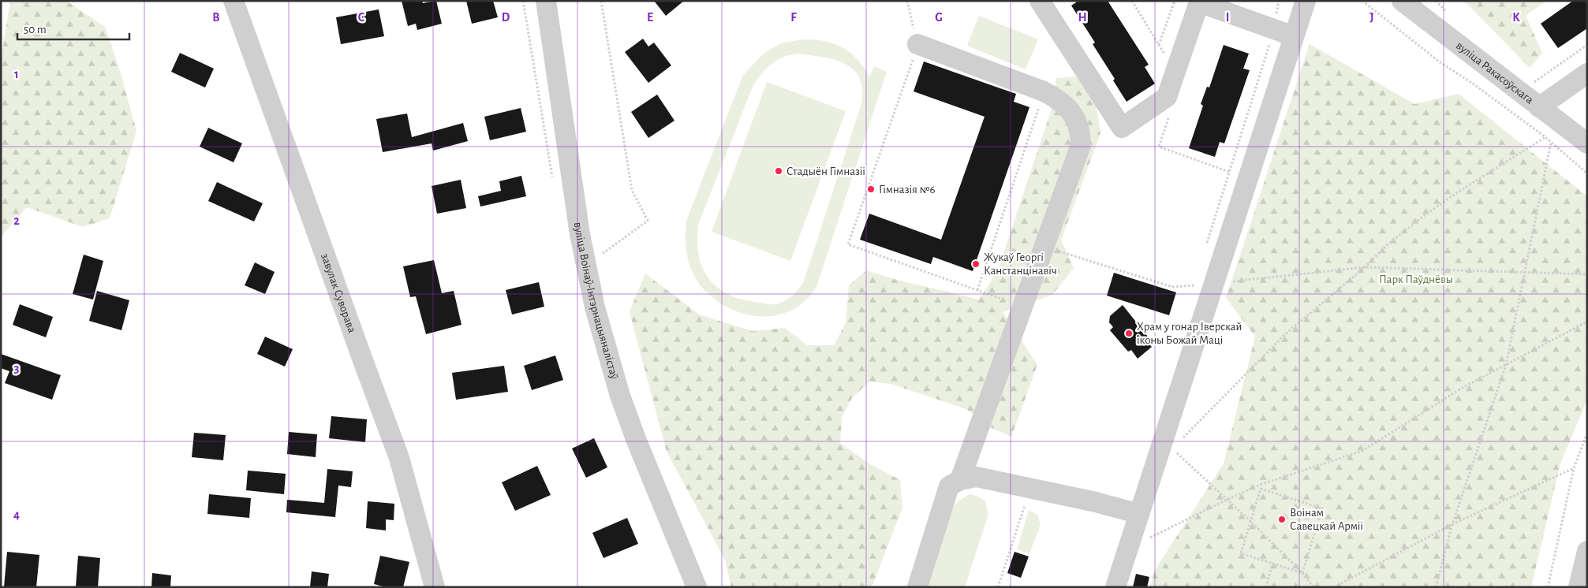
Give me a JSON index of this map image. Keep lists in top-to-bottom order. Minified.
{"streets":{"street":["вуліца Ракасоўскага","завулак Суворава","вуліца Воінаў-Інтэрнацыяналістаў"]},"parks":["Парк Паўднёвы"],"places":["Стадыён Гімназіі","Гімназія №6","Жукаў Георгі Канстанцінавіч","Храм у гонар Іверскай іконы Божай Маці","Воінам Савецкай Арміі"],"scale_bar":"50 m","grid":{"columns":["B","C","D","E","F","G","H","I","J","K"],"rows":["1","2","3","4"]}}
